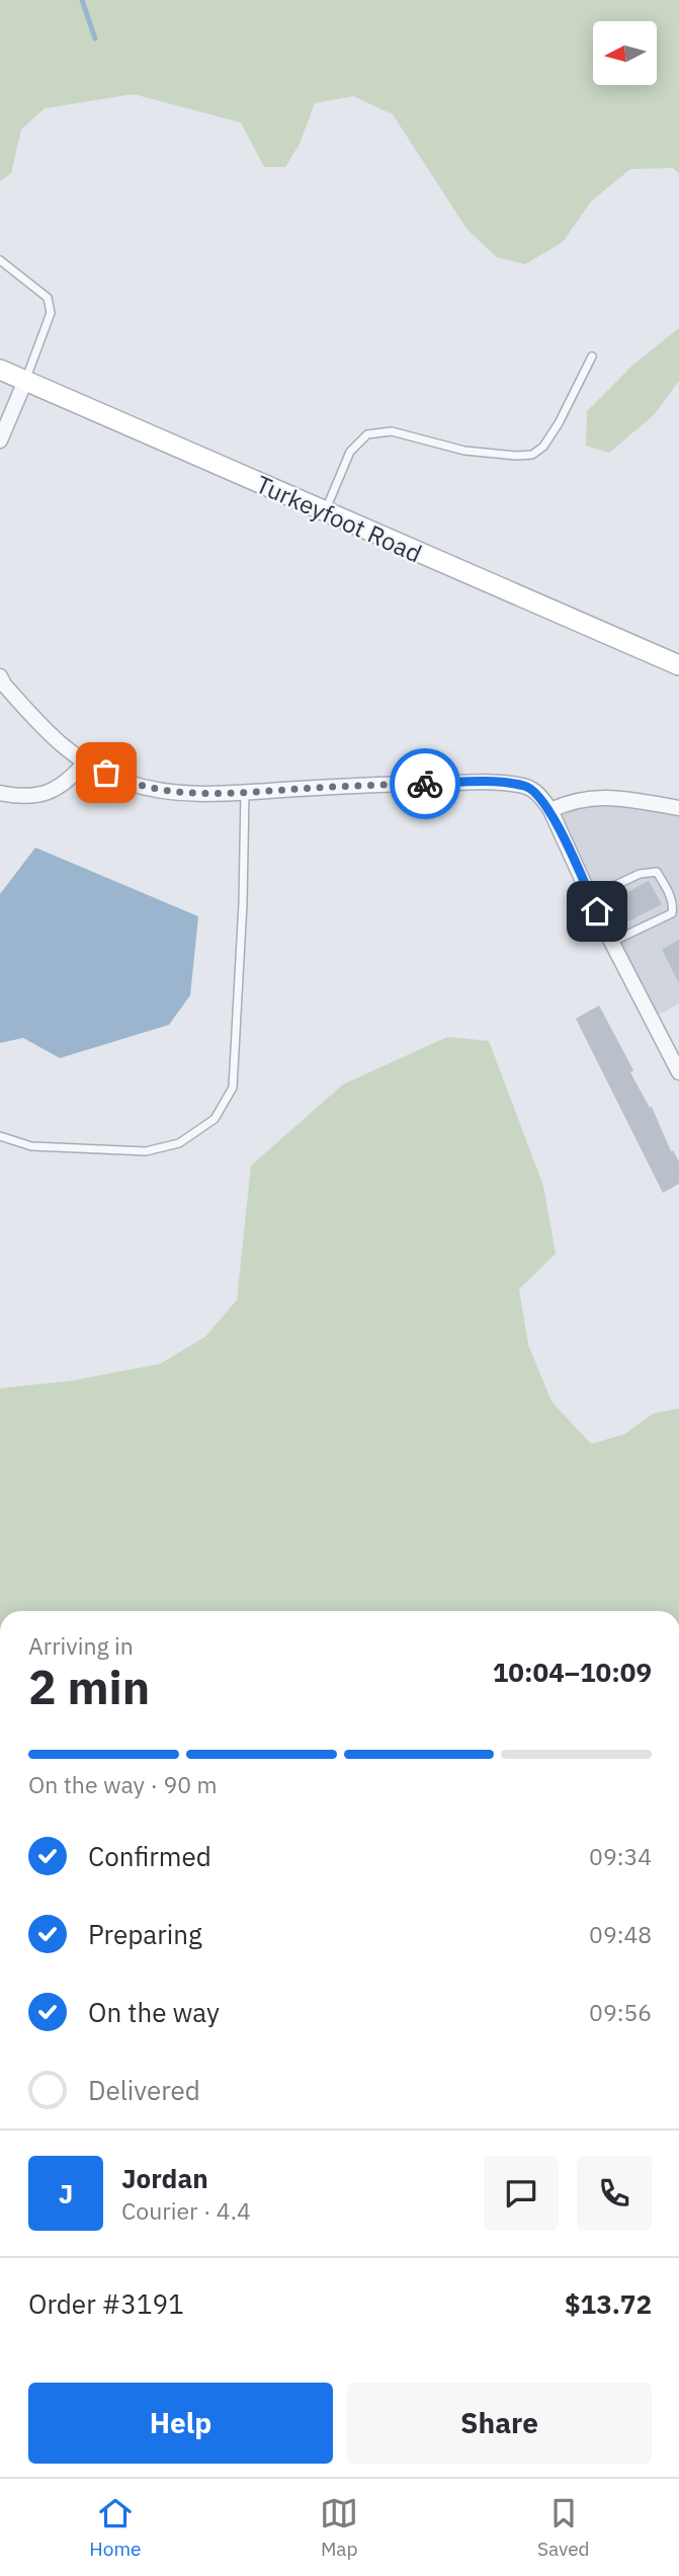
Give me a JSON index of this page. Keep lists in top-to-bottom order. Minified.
{"streets":{"main road":["Turkeyfoot Road"]},"north":"left","page":{"heading":["2 min","Arriving in","10:04–10:09"],"panel":["Jordan","Courier · 4.4","Order #3191","$13.72"],"bar":"On the way · 90 m","list":[["Confirmed","09:34"],["Preparing","09:48"],["On the way","09:56"],"Delivered"],"round":"J","buttons":["Help","Share"],"tabs":["Home","Map","Saved"]}}
